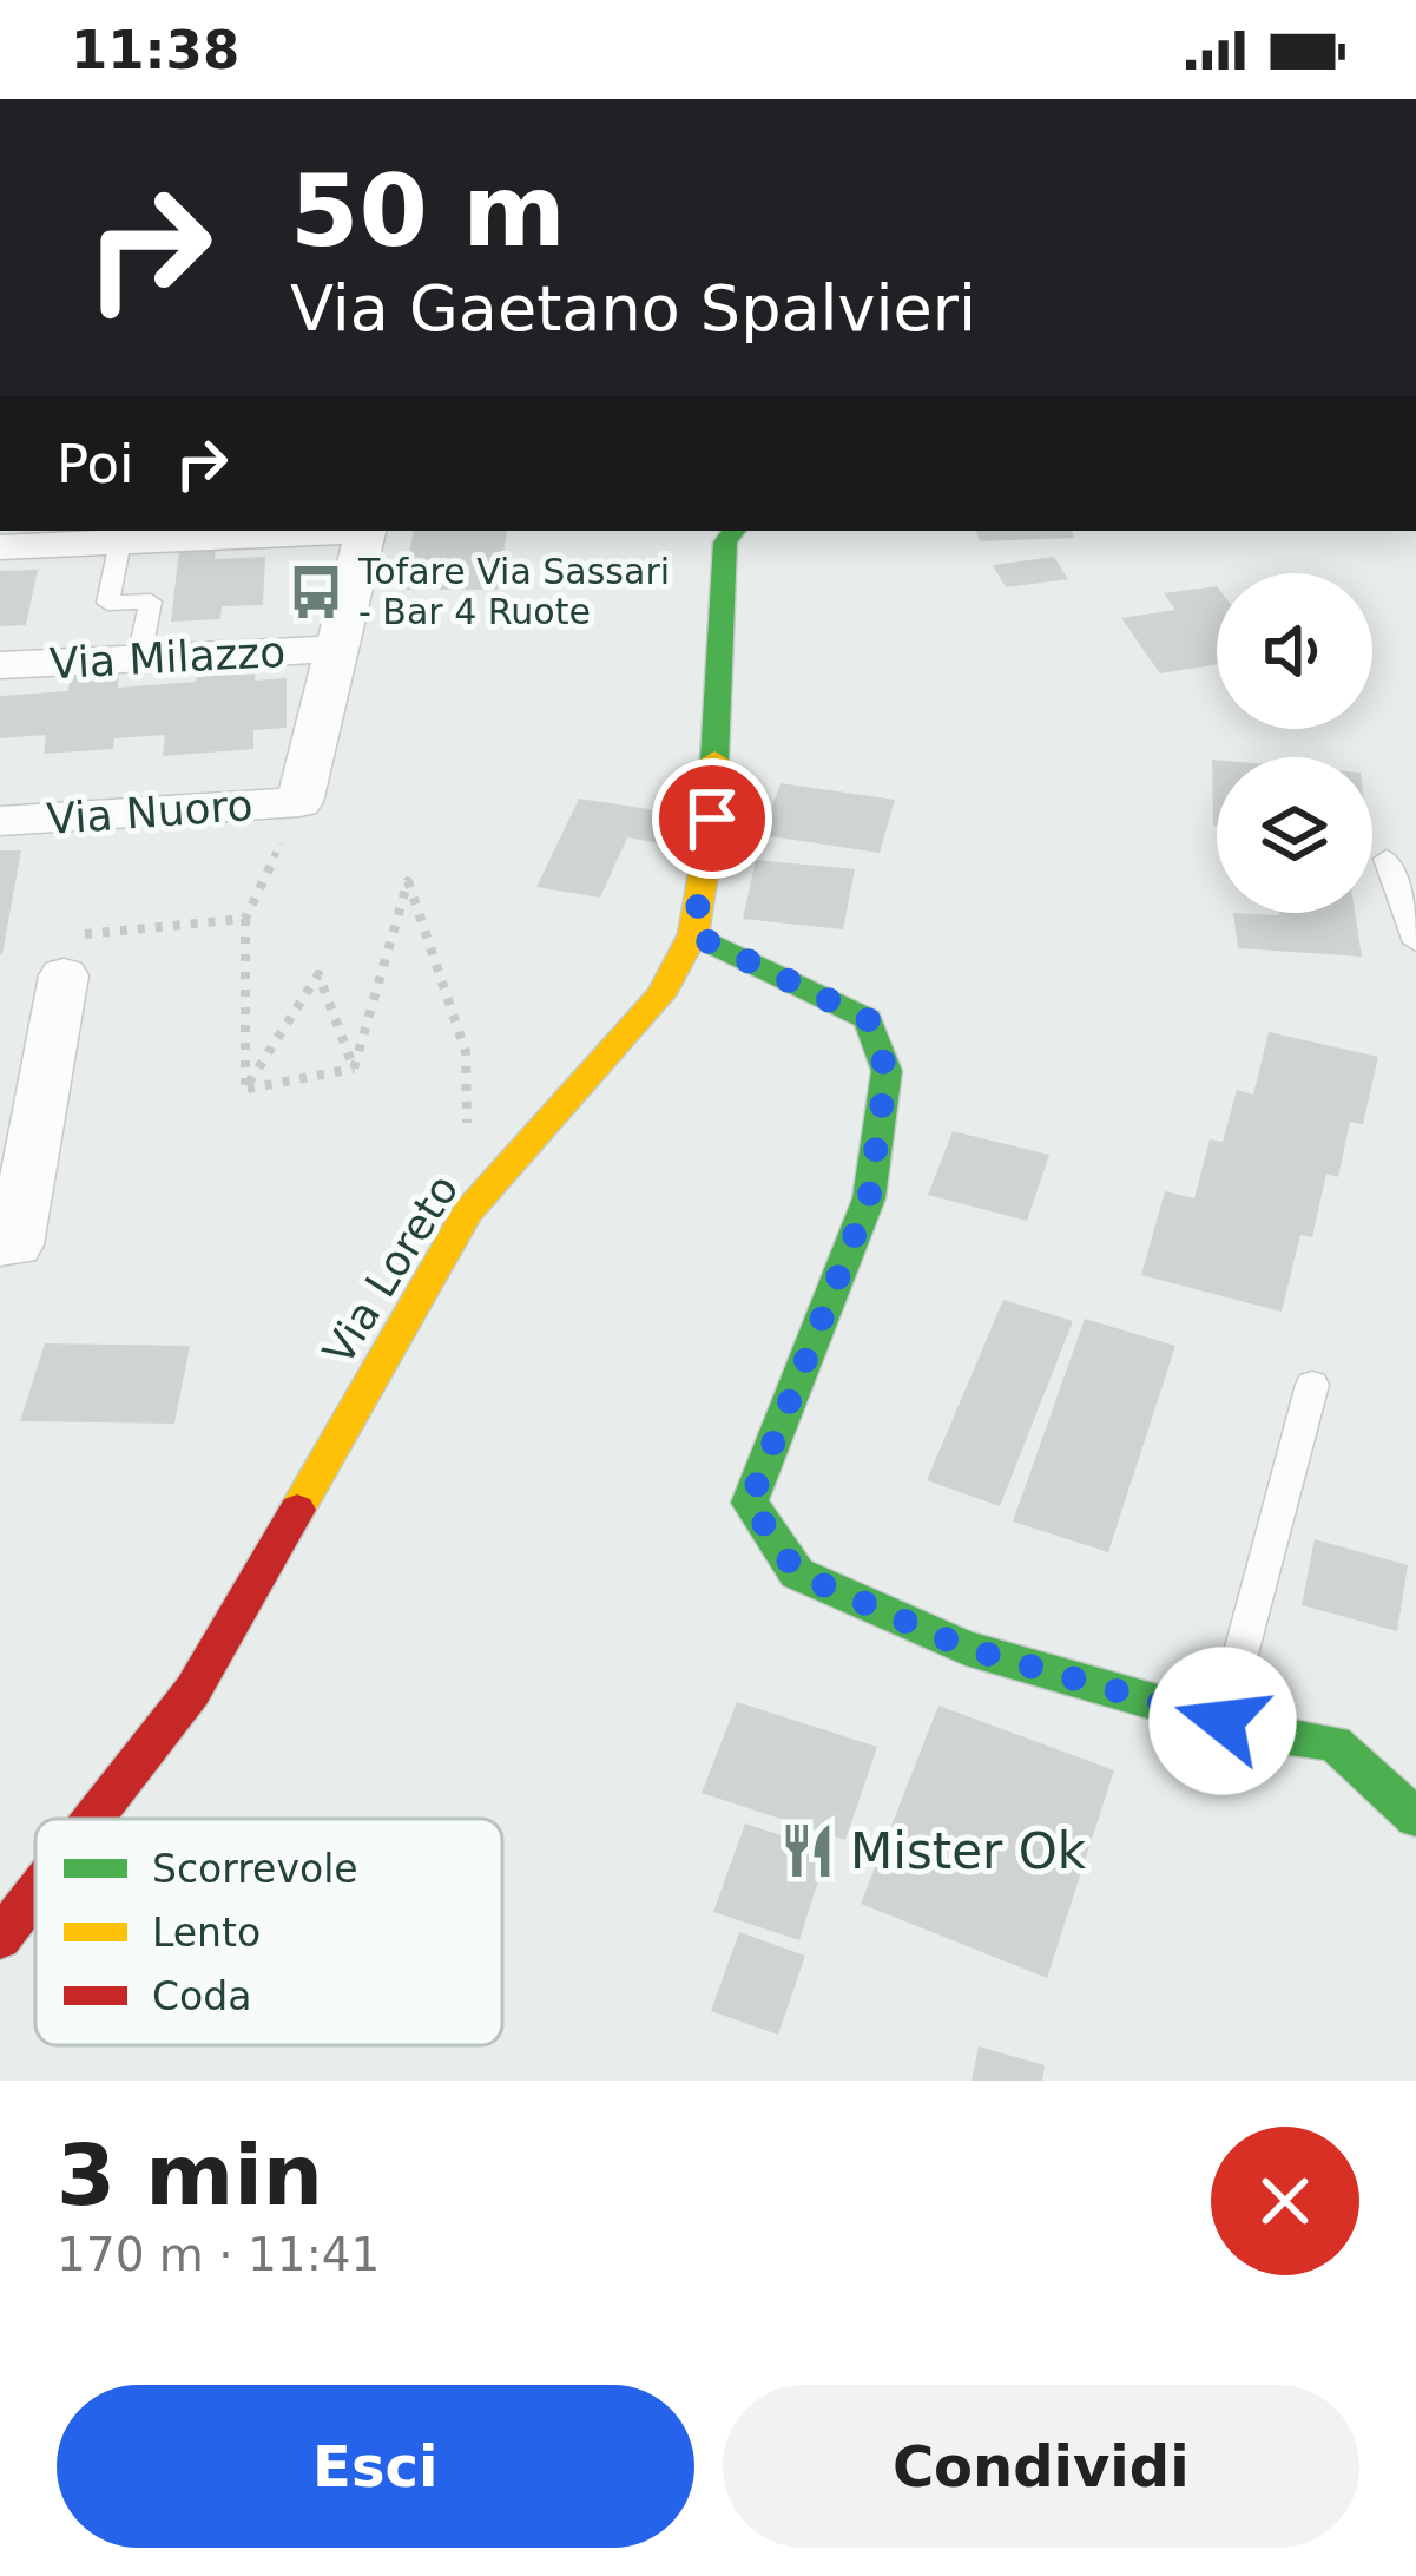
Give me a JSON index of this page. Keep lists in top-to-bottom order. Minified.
{"streets":{"street":["Via Milazzo","Via Nuoro","Via Loreto"]},"places":{"bus stop":["Tofare Via Sassari - Bar 4 Ruote"],"restaurant":["Mister Ok"]},"legend":["Scorrevole","Lento","Coda"],"page":{"status":"11:38","turn":["50 m","Via Gaetano Spalvieri"],"then":"Poi","heading":["3 min","170 m · 11:41"],"buttons":["Esci","Condividi"]}}
